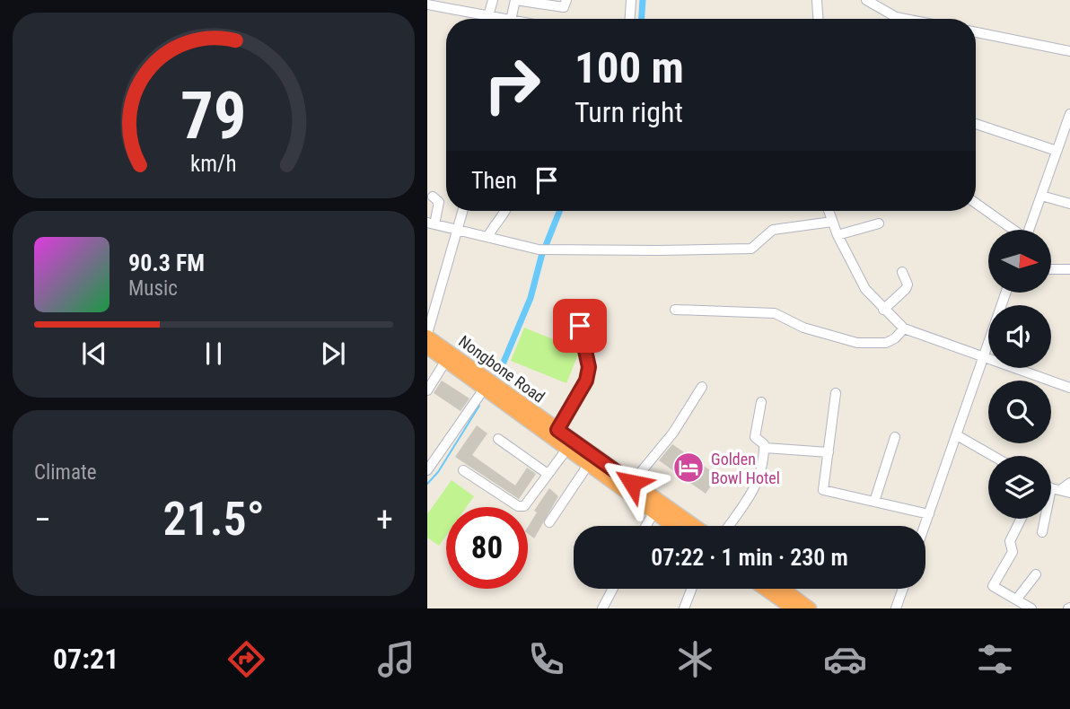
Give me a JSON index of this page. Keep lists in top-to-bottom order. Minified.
{"streets":{"highway":["Nongbone Road"]},"places":{"hotel":["Golden Bowl Hotel"]},"north":"right","page":{"turn":["100 m","Turn right"],"then":"Then","song":["90.3 FM","Music"],"tile":"Climate","heat":["−","21.5°","+"],"limit":"80","trip":"07:22 · 1 min · 230 m","tabs":"07:21","gauge":["79","km/h"]}}
